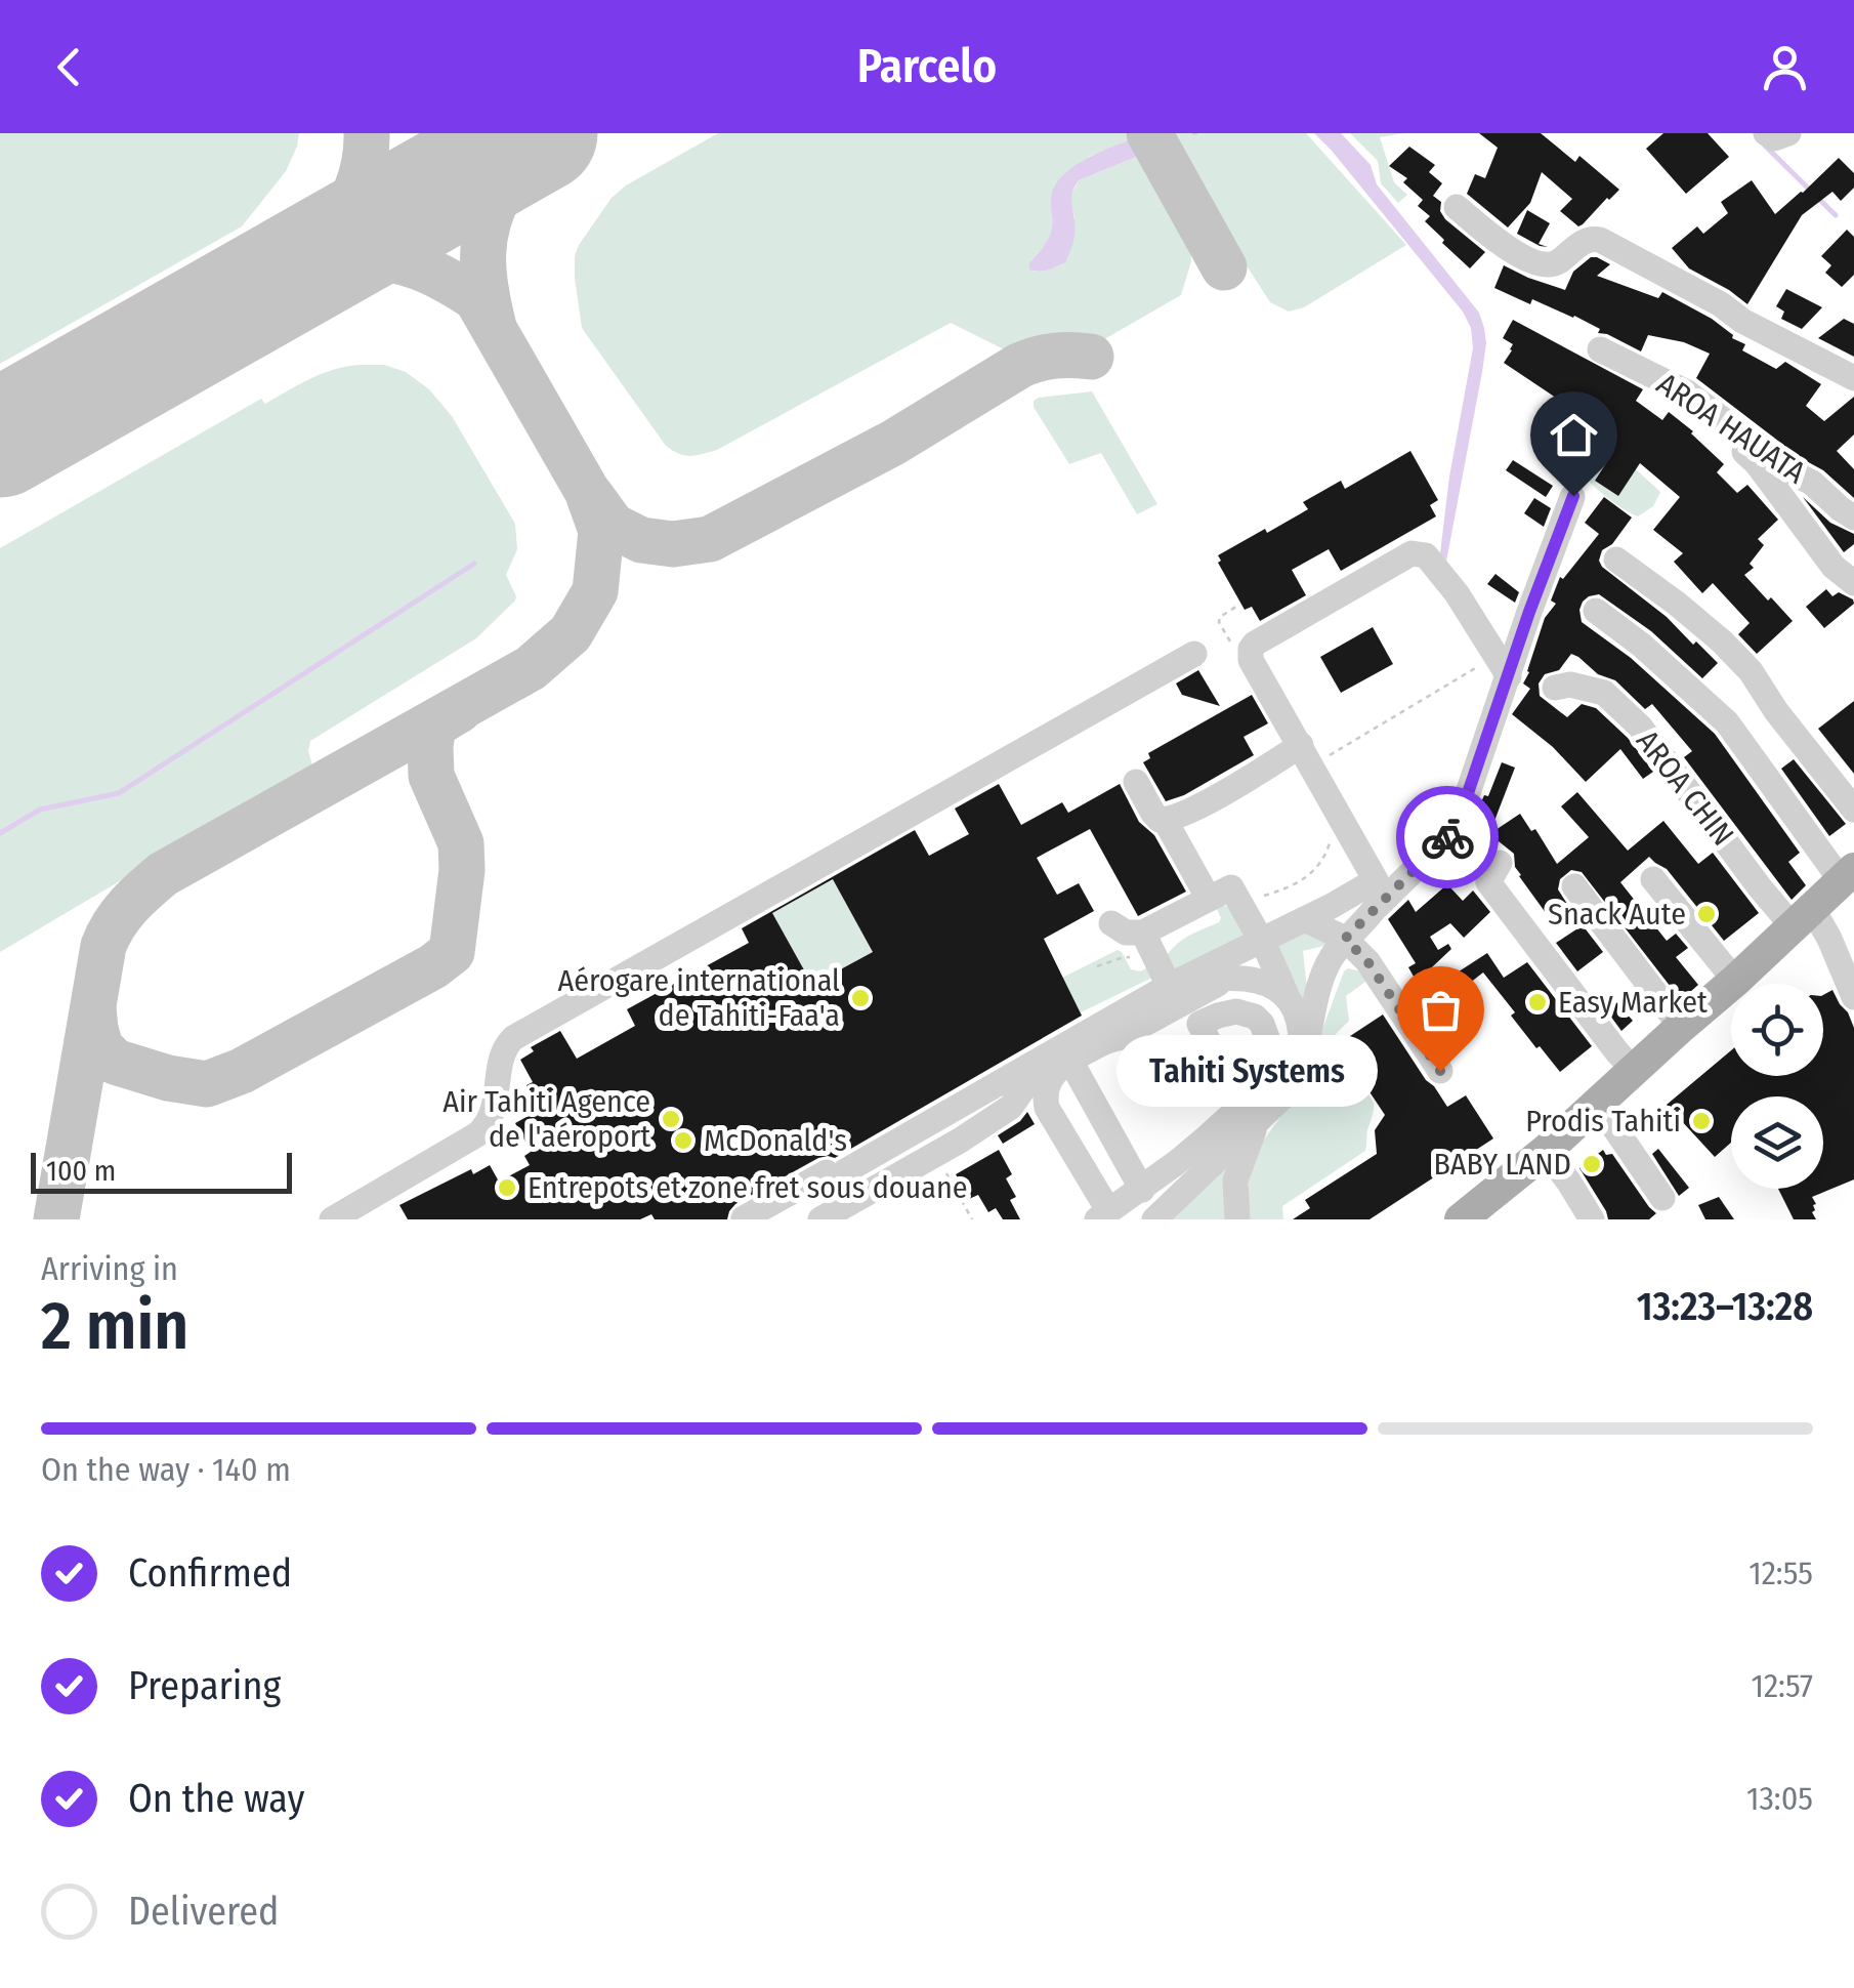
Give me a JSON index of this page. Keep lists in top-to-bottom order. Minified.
{"streets":{"street":["AROA HAUATA","AROA CHIN"]},"places":["Snack Aute","Aérogare international de Tahiti-Faa'a","Easy Market","Tahiti Systems","Air Tahiti Agence de l'aéroport","Prodis Tahiti","McDonald's","BABY LAND","Entrepots et zone fret sous douane"],"scale_bar":"100 m","page":{"header":"Parcelo","bubble":"Tahiti Systems","scale":"100 m","heading":["2 min","Arriving in","13:23–13:28"],"bar":"On the way · 140 m","list":[["Confirmed","12:55"],["Preparing","12:57"],["On the way","13:05"],"Delivered"]}}
